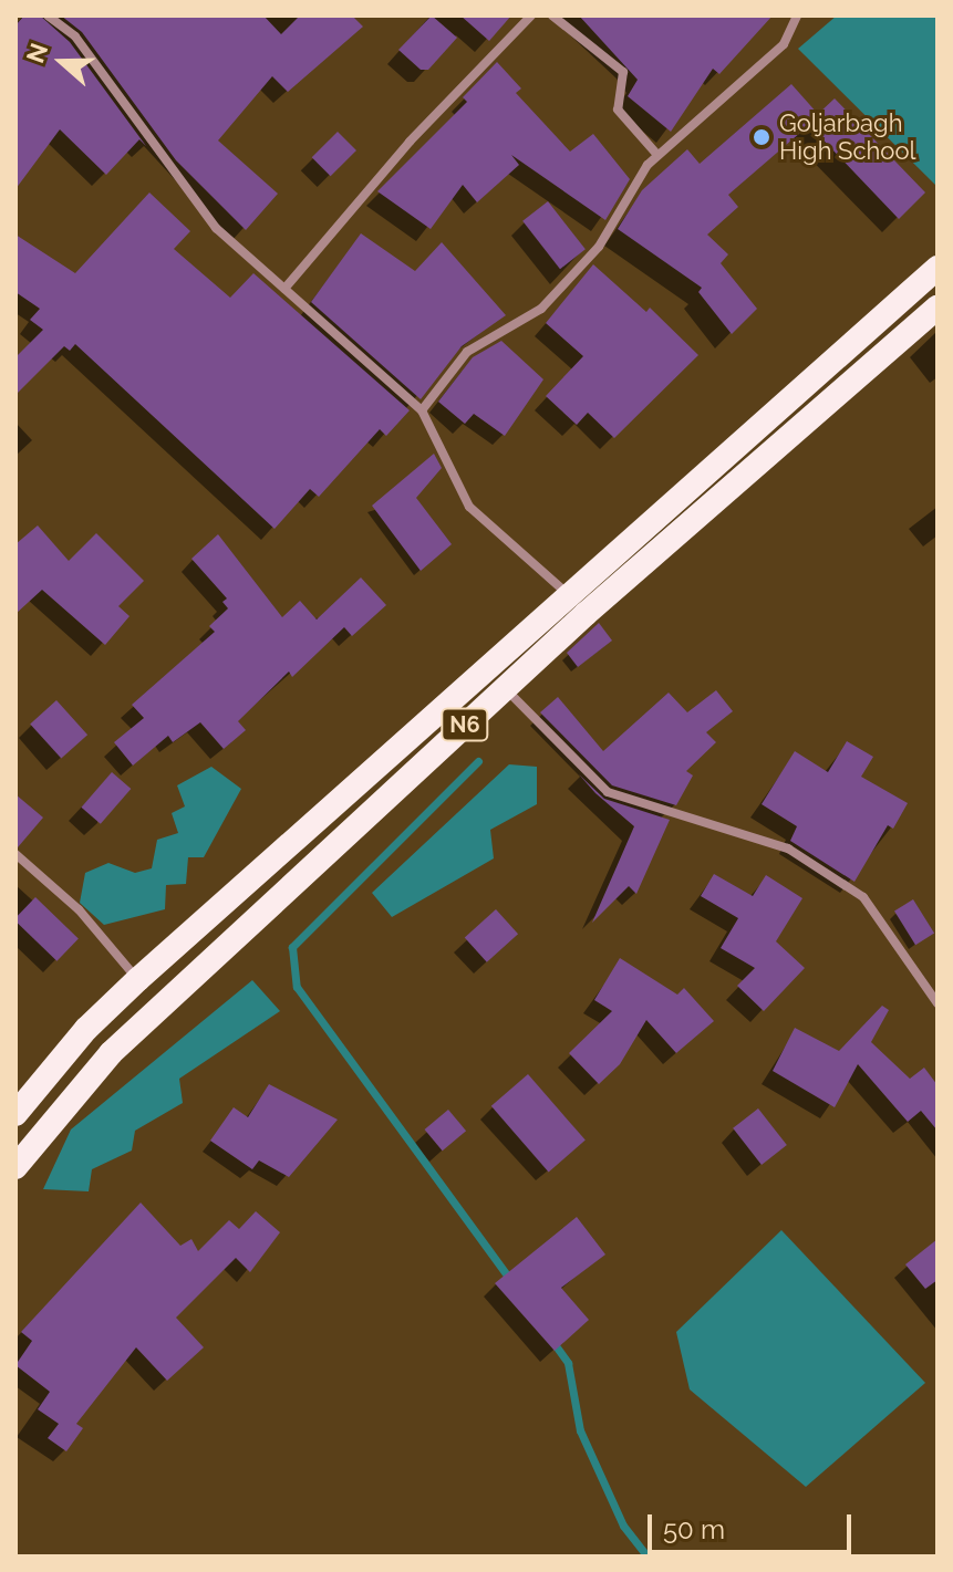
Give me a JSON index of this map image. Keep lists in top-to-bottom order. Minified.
{"streets":{"highway":["N6"]},"places":["Goljarbagh High School"],"scale_bar":"50 m","north":"left"}
